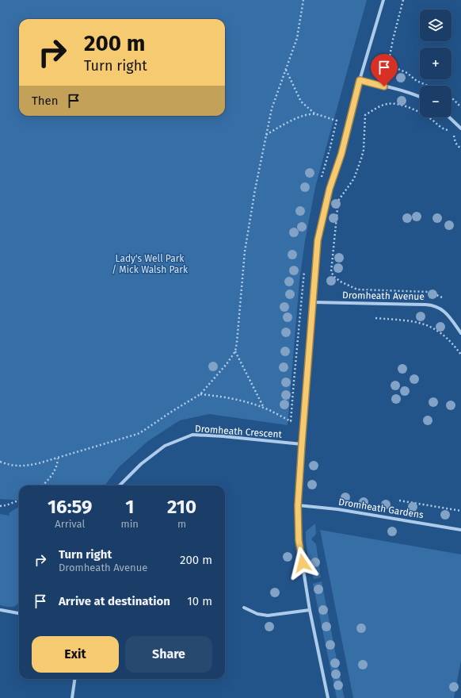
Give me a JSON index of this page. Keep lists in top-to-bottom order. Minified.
{"streets":{"street":["Dromheath Avenue","Dromheath Crescent","Dromheath Gardens"]},"parks":["Lady's Well Park / Mick Walsh Park"],"page":{"map_buttons":["+","−"],"turn":["200 m","Turn right"],"then":"Then","eta":["16:59","Arrival","1","min","210","m"],"list":[{"name":"Turn right","note":"Dromheath Avenue","value":"200 m"},{"name":"Arrive at destination","value":"10 m"}],"buttons":["Exit","Share"]}}
